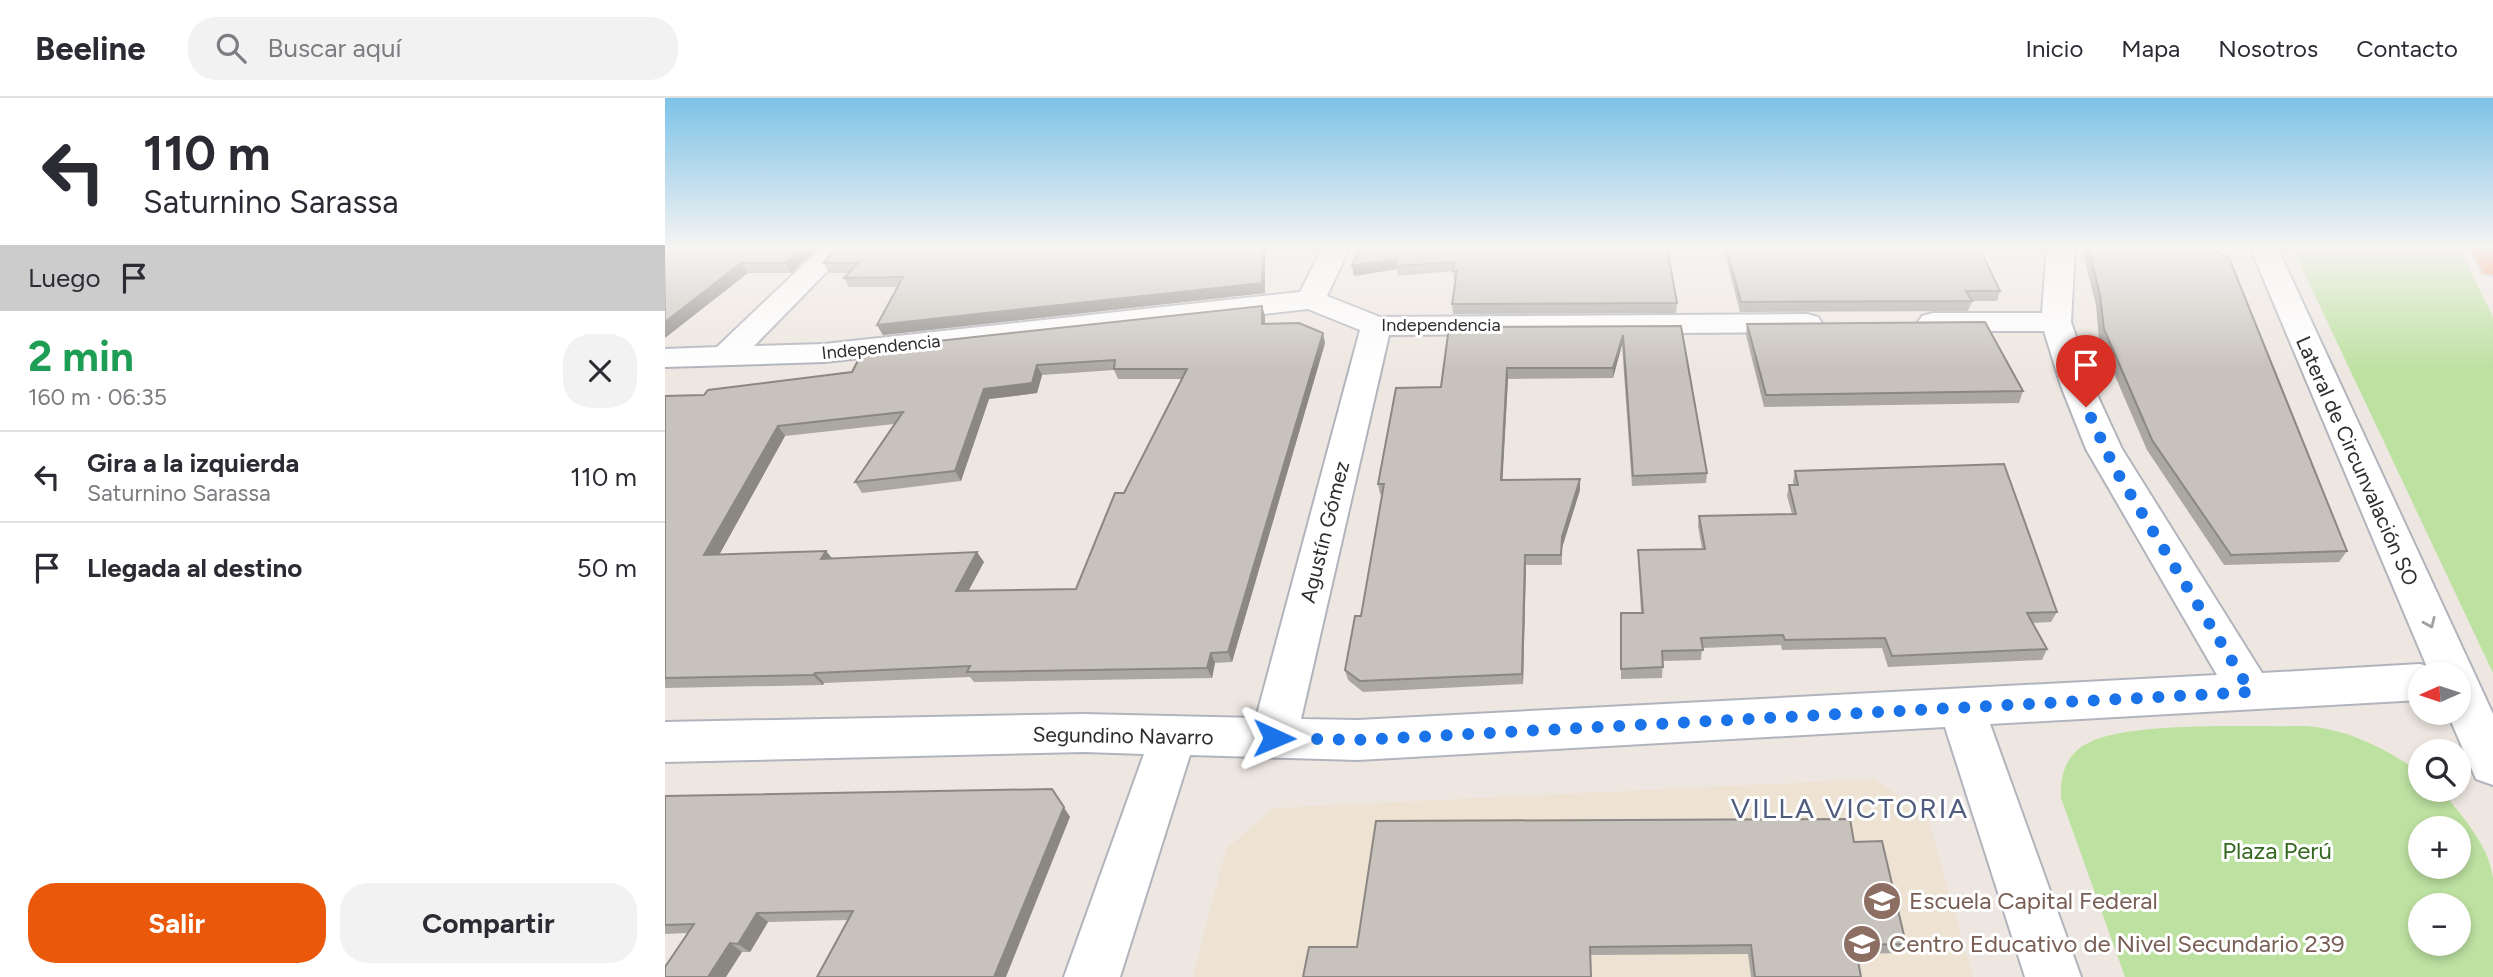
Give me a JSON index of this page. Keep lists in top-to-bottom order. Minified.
{"streets":{"street":["Independencia","Lateral de Circunvalación SO","Agustín Gómez","Segundino Navarro"]},"crossings":[["Independencia","Agustín Gómez"],["Agustín Gómez","Segundino Navarro"]],"districts":["VILLA VICTORIA"],"parks":["Plaza Perú"],"places":{"school or university":["Escuela Capital Federal","Centro Educativo de Nivel Secundario 239"]},"north":"left","page":{"header":"Beeline","search":"Buscar aquí","nav":["Inicio","Mapa","Nosotros","Contacto"],"turn":["110 m","Saturnino Sarassa"],"then":"Luego","heading":["2 min","160 m · 06:35"],"list":[{"name":"Gira a la izquierda","note":"Saturnino Sarassa","value":"110 m"},{"name":"Llegada al destino","value":"50 m"}],"map_buttons":["+","−"],"buttons":["Salir","Compartir"]}}
